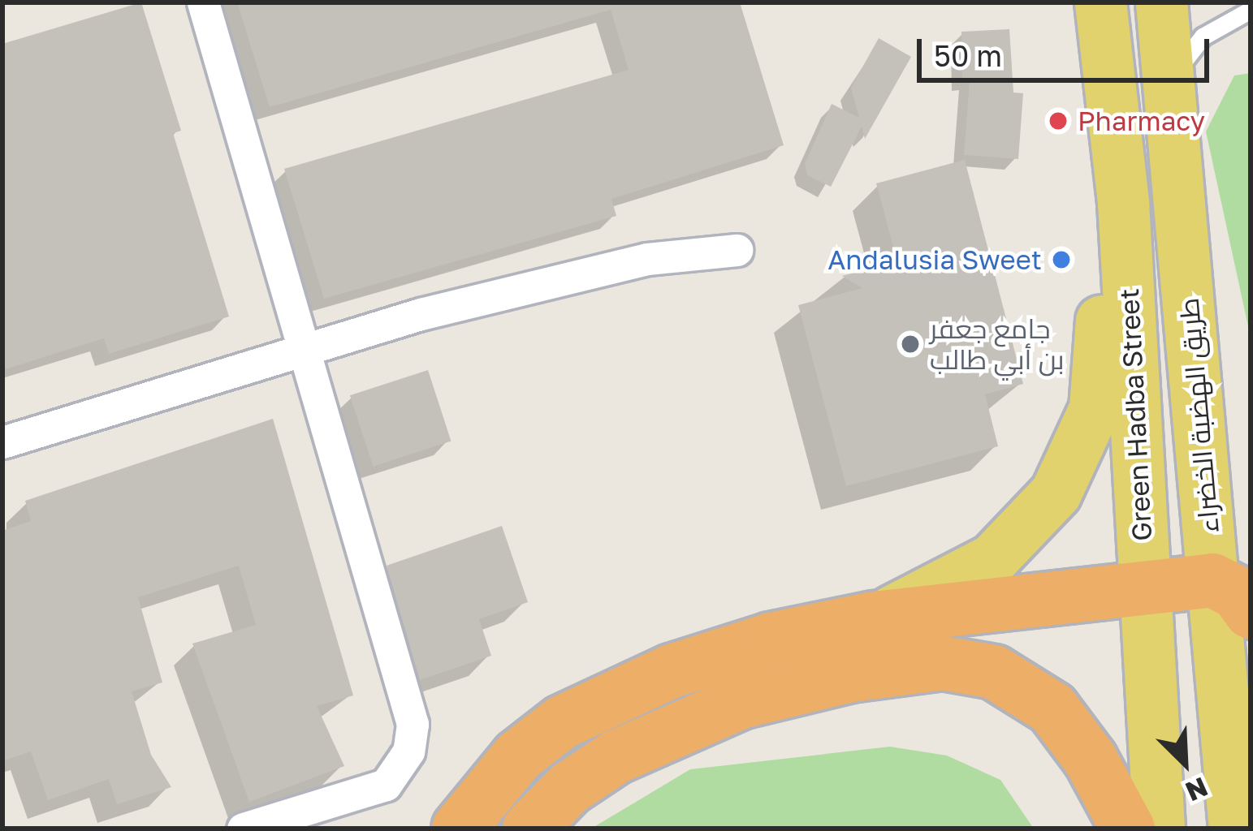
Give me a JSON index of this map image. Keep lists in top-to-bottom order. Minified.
{"streets":{"main road":["Green Hadba Street","طريق الهضبة الخضراء"]},"crossings":[["Green Hadba Street","طريق الهضبة الخضراء"]],"places":["Pharmacy","Andalusia Sweet","جامع جعفر بن أبي طالب"],"scale_bar":"50 m","north":"bottom right"}
